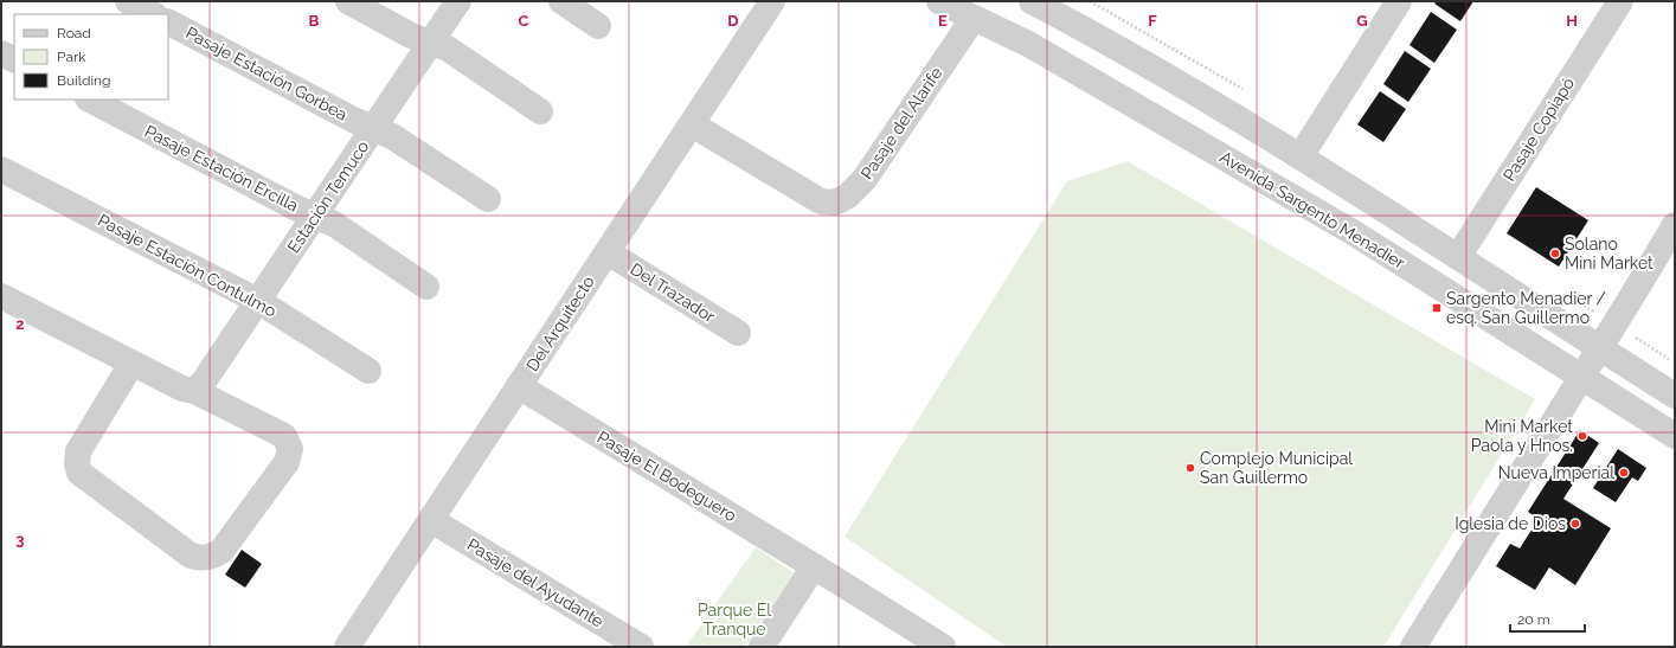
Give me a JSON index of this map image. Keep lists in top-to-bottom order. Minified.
{"streets":{"street":["Pasaje Estación Gorbea","Pasaje del Alarife","Pasaje Copiapó","Pasaje Estación Ercilla","Estación Temuco","Avenida Sargento Menadier","Pasaje Estación Contulmo","Del Trazador","Del Arquitecto","Pasaje El Bodeguero","Pasaje del Ayudante"]},"crossings":[["Pasaje Estación Gorbea","Estación Temuco"],["Pasaje del Alarife","Avenida Sargento Menadier"],["Pasaje del Alarife","Del Arquitecto"],["Pasaje Estación Ercilla","Estación Temuco"],["Estación Temuco","Pasaje Estación Contulmo"],["Del Trazador","Del Arquitecto"],["Del Arquitecto","Pasaje El Bodeguero"],["Del Arquitecto","Pasaje del Ayudante"]],"parks":["Parque El Tranque"],"places":{"other":["Solano Mini Market","Mini Market Paola y Hnos.","Complejo Municipal San Guillermo","Nueva Imperial","Iglesia de Dios"],"transit":["Sargento Menadier / esq. San Guillermo"]},"legend":["Road","Park","Building"],"scale_bar":"20 m","grid":{"columns":["B","C","D","E","F","G","H"],"rows":["2","3"]}}
